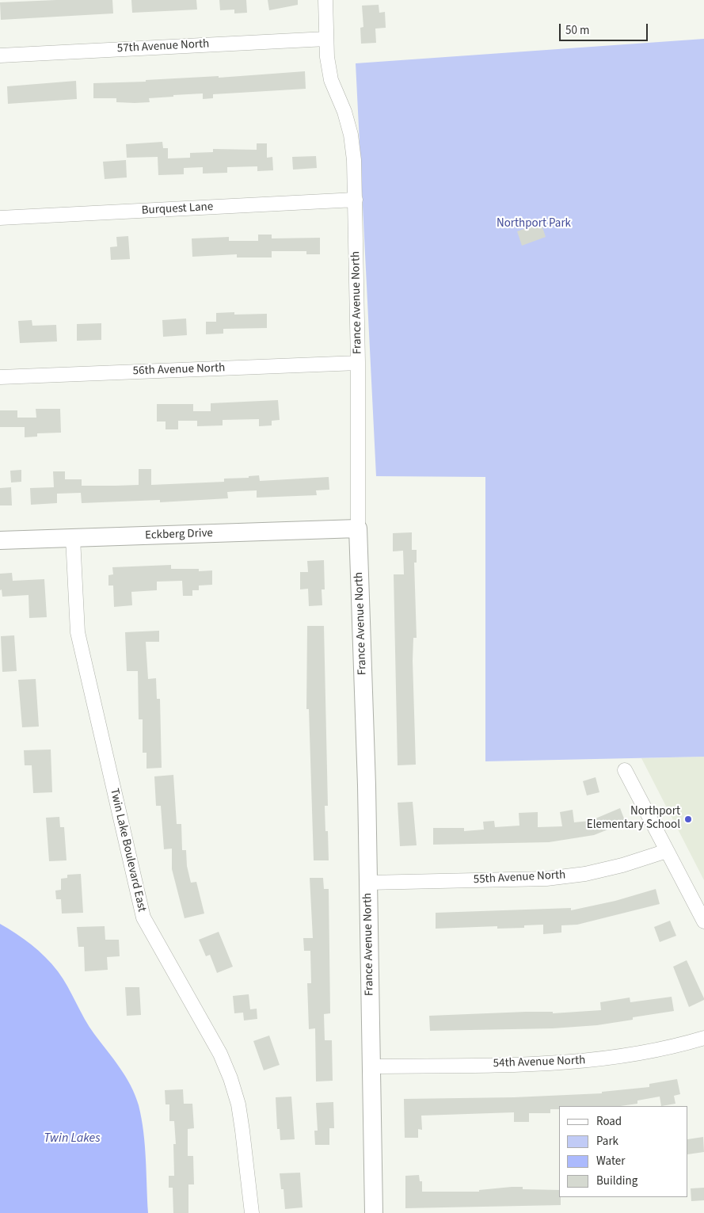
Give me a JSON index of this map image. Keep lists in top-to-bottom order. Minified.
{"streets":{"street":["57th Avenue North","Burquest Lane","France Avenue North","56th Avenue North","Eckberg Drive","Twin Lake Boulevard East","55th Avenue North","54th Avenue North"]},"crossings":[["57th Avenue North","France Avenue North"],["Burquest Lane","France Avenue North"],["France Avenue North","56th Avenue North"],["France Avenue North","Eckberg Drive"],["France Avenue North","55th Avenue North"],["France Avenue North","54th Avenue North"],["Eckberg Drive","Twin Lake Boulevard East"]],"water":["Twin Lakes"],"parks":["Northport Park"],"places":["Northport Elementary School"],"legend":["Road","Park","Water","Building"],"scale_bar":"50 m"}
